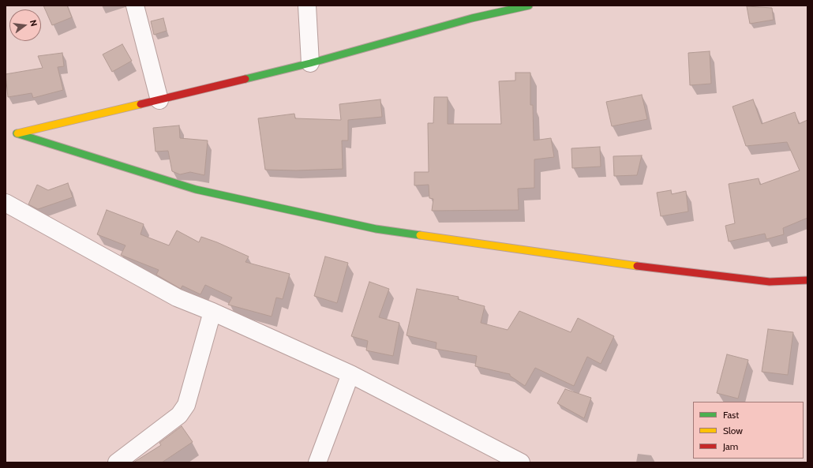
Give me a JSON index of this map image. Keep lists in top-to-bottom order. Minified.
{"legend":["Fast","Slow","Jam"],"north":"right"}
